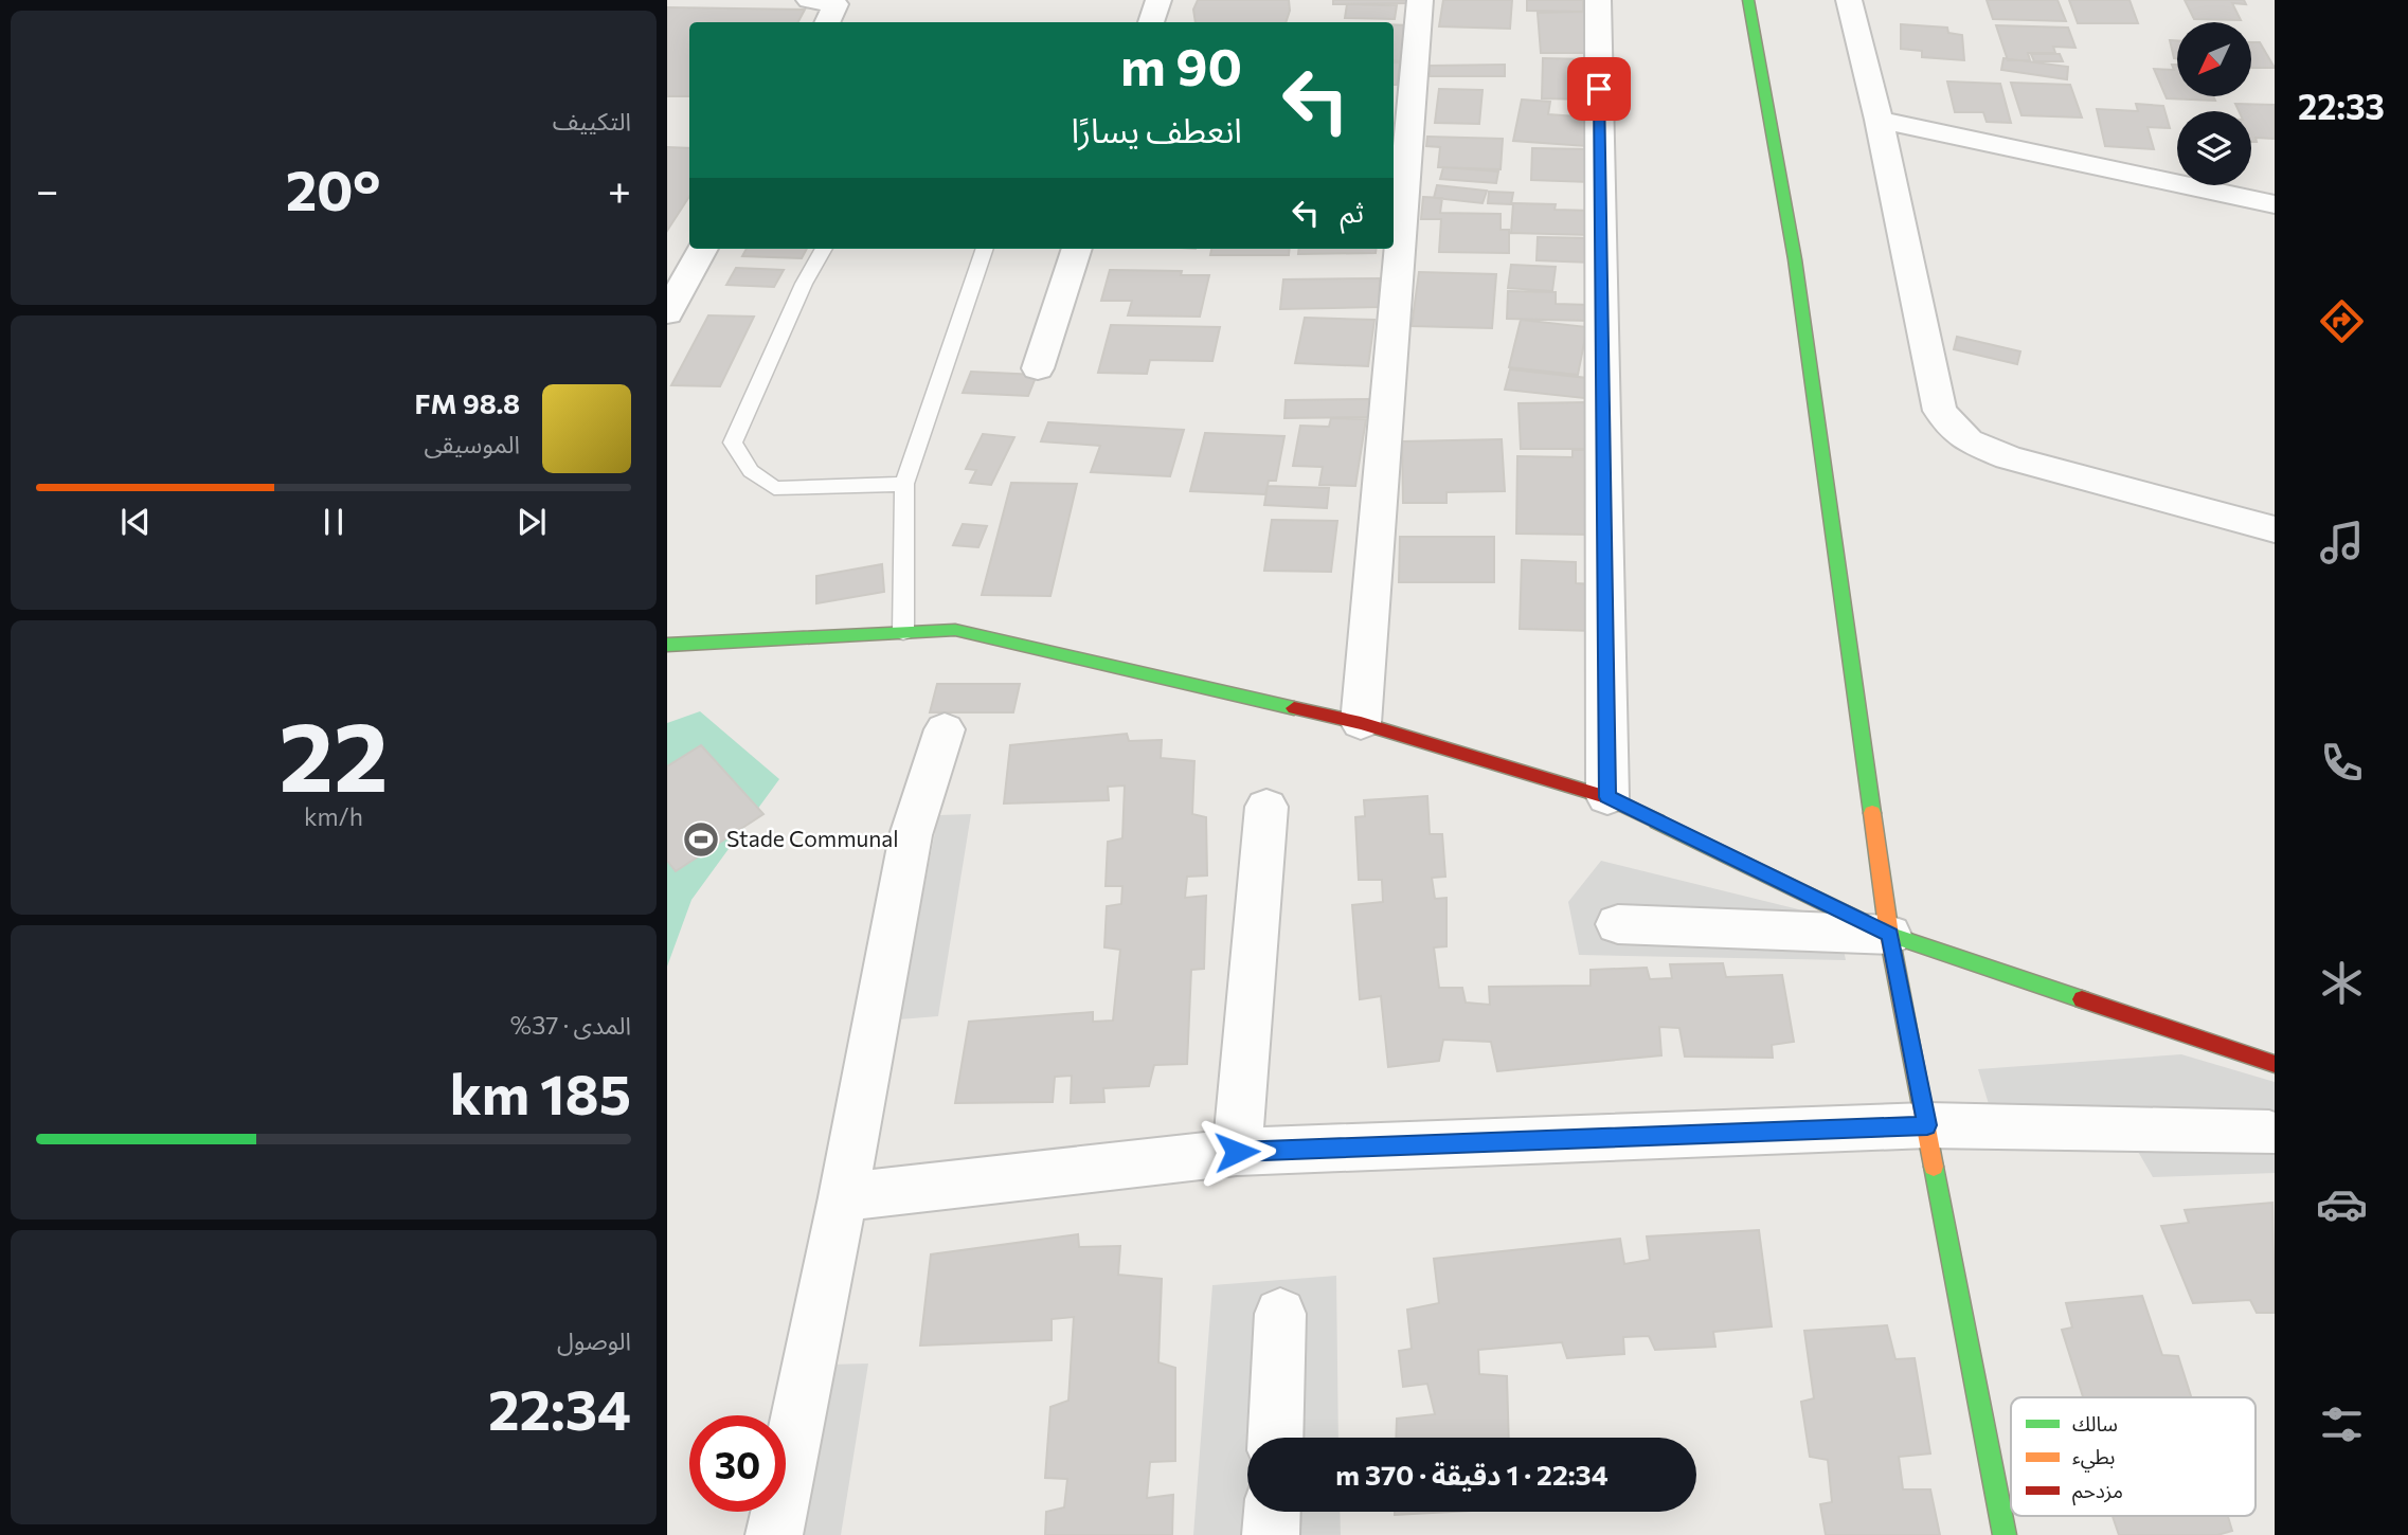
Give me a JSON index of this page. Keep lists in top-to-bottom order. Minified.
{"places":{"sports":["Stade Communal"]},"legend":["سالك","بطيء","مزدحم"],"north":"bottom left","page":{"tabs":"22:33","tile":["التكييف",["22","km/h"],["المدى · 37%","185 km"],["الوصول","22:34"]],"turn":["90 m","انعطف يسارًا"],"heat":["−","20°","+"],"then":"ثم","song":["98.8 FM","الموسيقى"],"limit":"30","trip":"22:34 · 1 دقيقة · 370 m"}}
